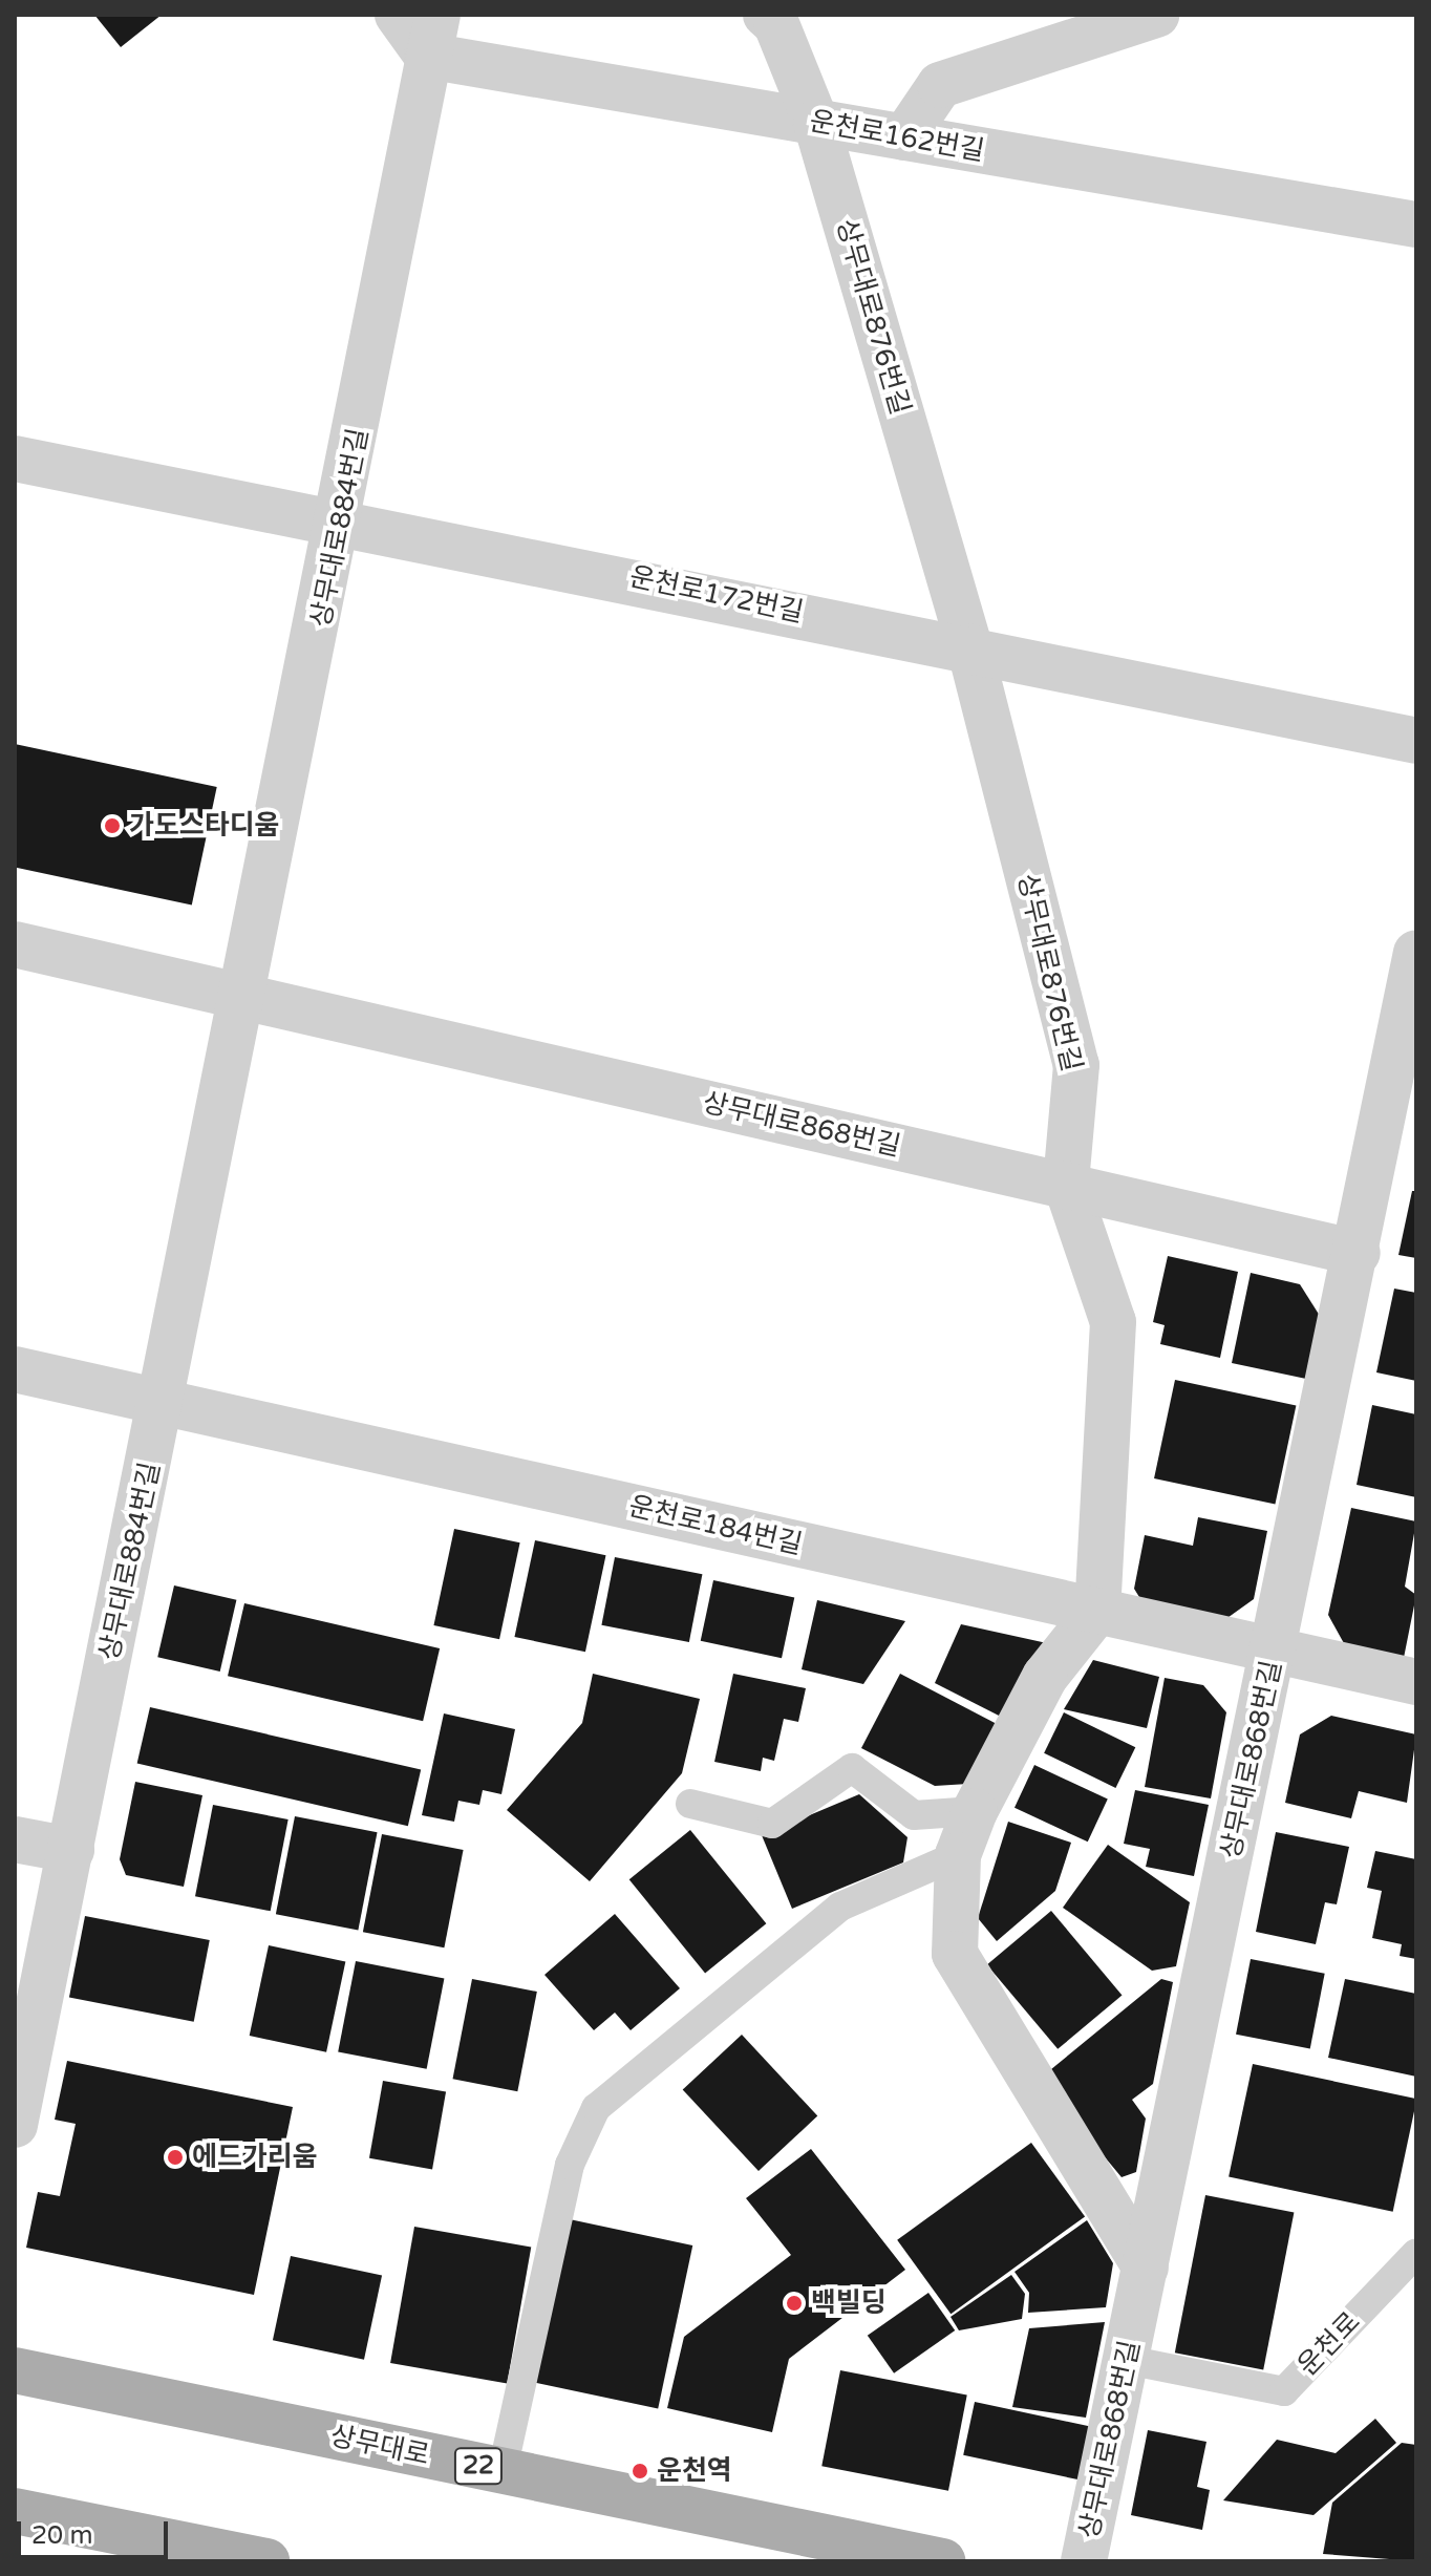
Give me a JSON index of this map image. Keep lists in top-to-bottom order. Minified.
{"streets":{"main road":["상무대로","22"],"street":["운천로162번길","상무대로876번길","상무대로884번길","운천로172번길","상무대로868번길","운천로184번길"],"lane":["운천로"]},"crossings":[["운천로162번길","상무대로876번길"],["운천로162번길","상무대로884번길"],["상무대로876번길","운천로172번길"],["상무대로876번길","상무대로868번길"],["상무대로876번길","운천로184번길"],["상무대로884번길","운천로172번길"],["상무대로884번길","상무대로868번길"],["상무대로884번길","운천로184번길"],["상무대로868번길","운천로184번길"],["상무대로868번길","운천로"]],"places":["가도스타디움","에드가리움","백빌딩","운천역"],"scale_bar":"20 m"}
